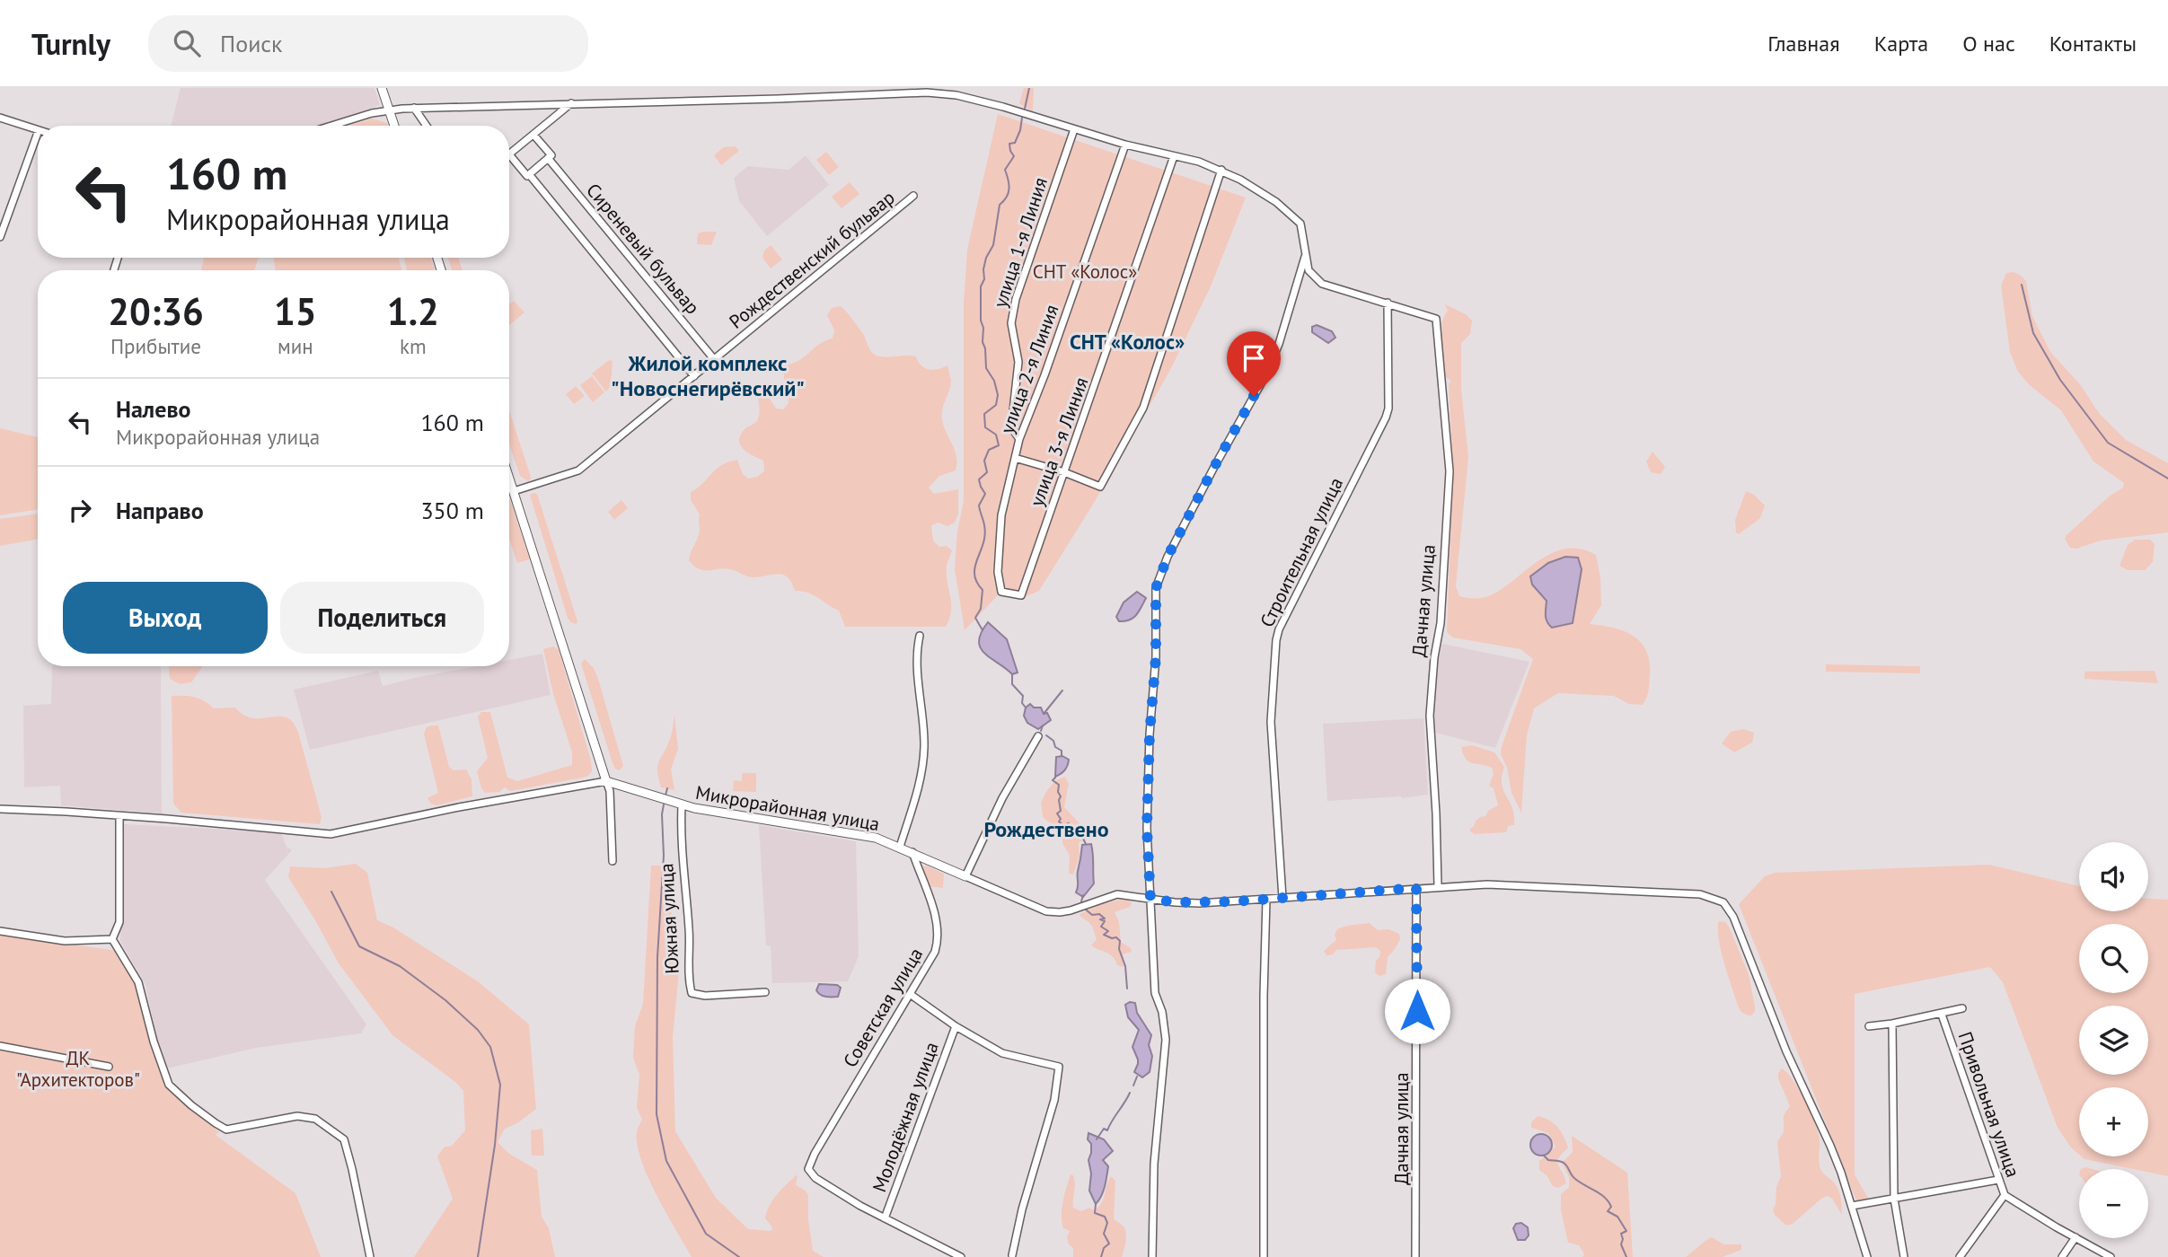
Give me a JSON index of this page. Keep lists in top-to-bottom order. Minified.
{"streets":{"street":["улица 1-я Линия","Сиреневый бульвар","Рождественский бульвар","улица 2-я Линия","улица 3-я Линия","Строительная улица","Дачная улица","Микрорайонная улица","Южная улица","Советская улица","Привольная улица","Молодёжная улица"]},"crossings":[["улица 1-я Линия","улица 2-я Линия"],["Сиреневый бульвар","Рождественский бульвар"],["улица 2-я Линия","улица 3-я Линия"],["Строительная улица","Дачная улица"],["Строительная улица","Микрорайонная улица"],["Дачная улица","Микрорайонная улица"],["Микрорайонная улица","Южная улица"],["Микрорайонная улица","Советская улица"],["Советская улица","Молодёжная улица"]],"districts":["СНТ «Колос»","Жилой комплекс \"Новоснегирёвский\"","Рождествено"],"parks":["СНТ «Колос»","ДК \"Архитекторов\""],"page":{"header":"Turnly","search":"Поиск","nav":["Главная","Карта","О нас","Контакты"],"turn":["160 m","Микрорайонная улица"],"eta":["20:36","Прибытие","15","мин","1.2","km"],"list":[{"name":"Налево","note":"Микрорайонная улица","value":"160 m"},{"name":"Направо","value":"350 m"}],"buttons":["Выход","Поделиться"],"map_buttons":["+","−"]}}
